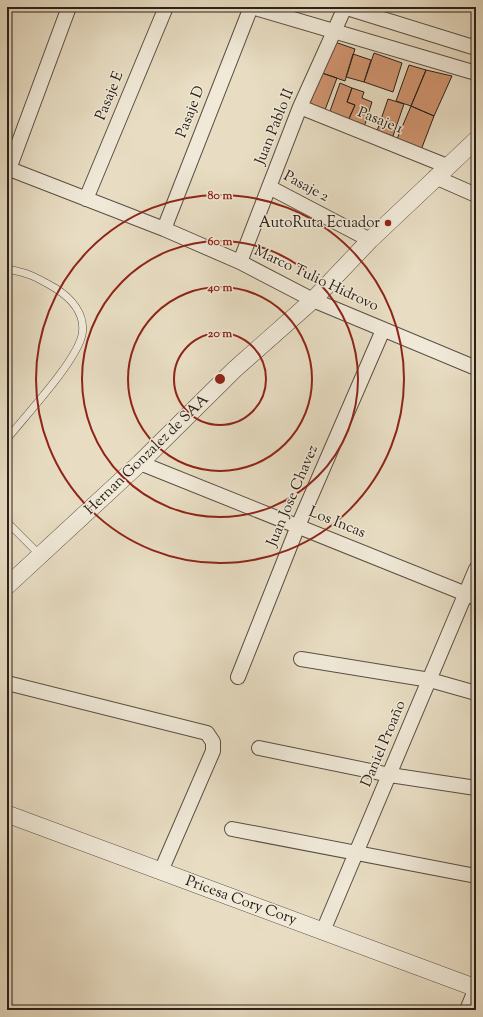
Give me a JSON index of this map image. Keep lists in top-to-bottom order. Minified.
{"streets":{"street":["Pasaje E","Pasaje D","Pasaje 1","Juan Pablo II","Pasaje 2","Marco Tulio Hidrovo","Hernan Gonzalez de SAA","Juan Jose Chavez","Los Incas","Daniel Proaño","Pricesa Cory Cory"]},"crossings":[["Pasaje E","Marco Tulio Hidrovo"],["Pasaje D","Marco Tulio Hidrovo"],["Pasaje 1","Juan Pablo II"],["Pasaje 1","Hernan Gonzalez de SAA"],["Juan Pablo II","Pasaje 2"],["Juan Pablo II","Marco Tulio Hidrovo"],["Pasaje 2","Hernan Gonzalez de SAA"],["Marco Tulio Hidrovo","Hernan Gonzalez de SAA"],["Marco Tulio Hidrovo","Juan Jose Chavez"],["Hernan Gonzalez de SAA","Los Incas"],["Juan Jose Chavez","Los Incas"],["Los Incas","Daniel Proaño"],["Daniel Proaño","Pricesa Cory Cory"]],"places":["AutoRuta Ecuador"],"rings":["80 m","60 m","40 m","20 m"]}
